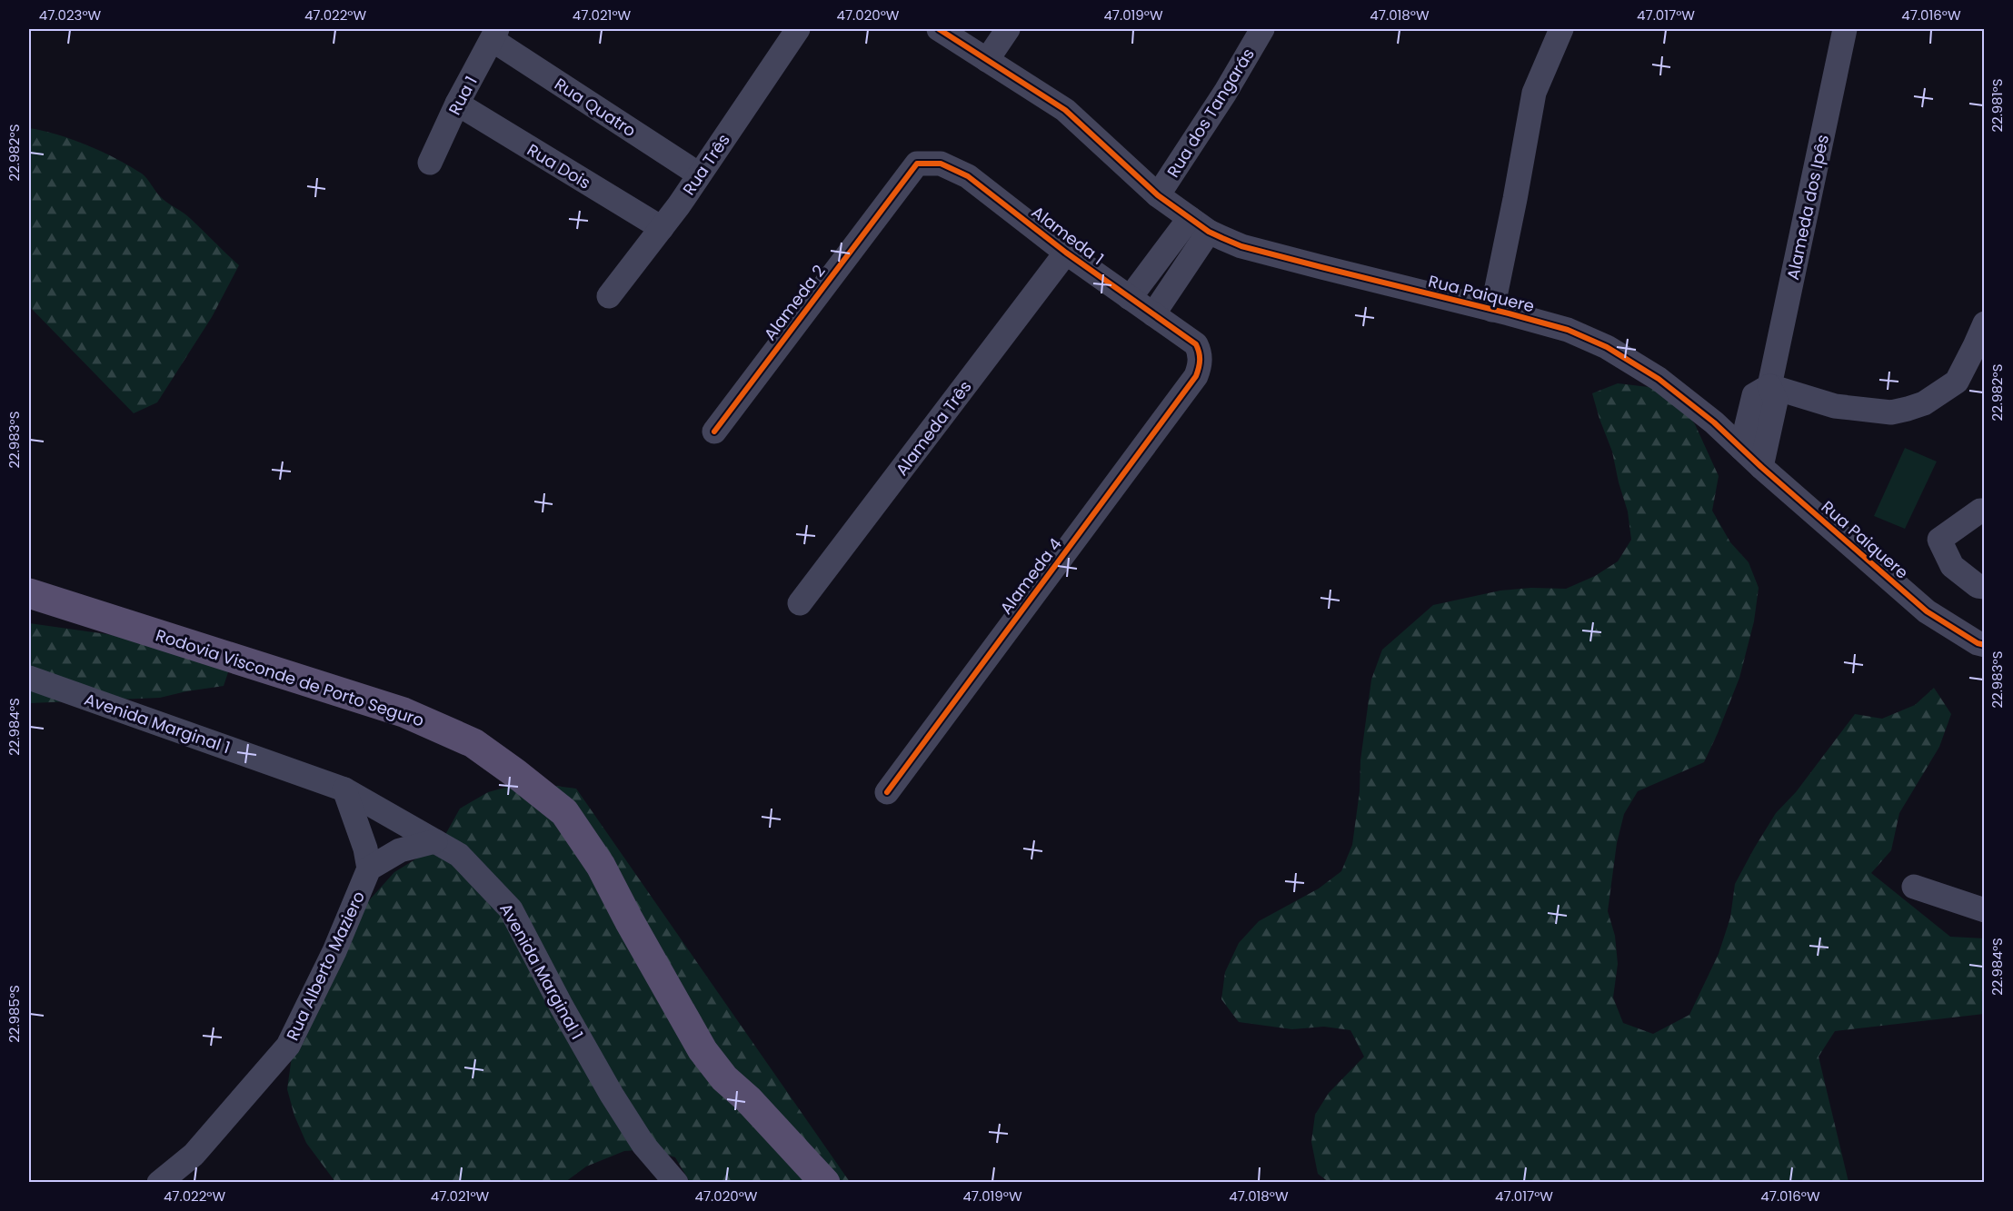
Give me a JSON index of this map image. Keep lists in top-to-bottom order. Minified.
{"streets":{"main road":["Rodovia Visconde de Porto Seguro"],"street":["Rua 1","Rua Quatro","Rua dos Tangarás","Rua Três","Rua Dois","Alameda dos Ipês","Alameda 1","Rua Paiquere","Alameda 2","Alameda Três","Alameda 4","Avenida Marginal 1","Rua Alberto Maziero"]},"crossings":[["Rua 1","Rua Quatro"],["Rua 1","Rua Dois"],["Rua Quatro","Rua Três"],["Rua dos Tangarás","Rua Paiquere"],["Rua Três","Rua Dois"],["Alameda 1","Alameda 2"],["Alameda 1","Alameda Três"],["Alameda 1","Alameda 4"]],"coordinates":["47.023°W","47.022°W","47.021°W","47.020°W","47.019°W","47.018°W","47.017°W","47.016°W","22.981°S","22.982°S","22.983°S","22.984°S","22.985°S"]}
